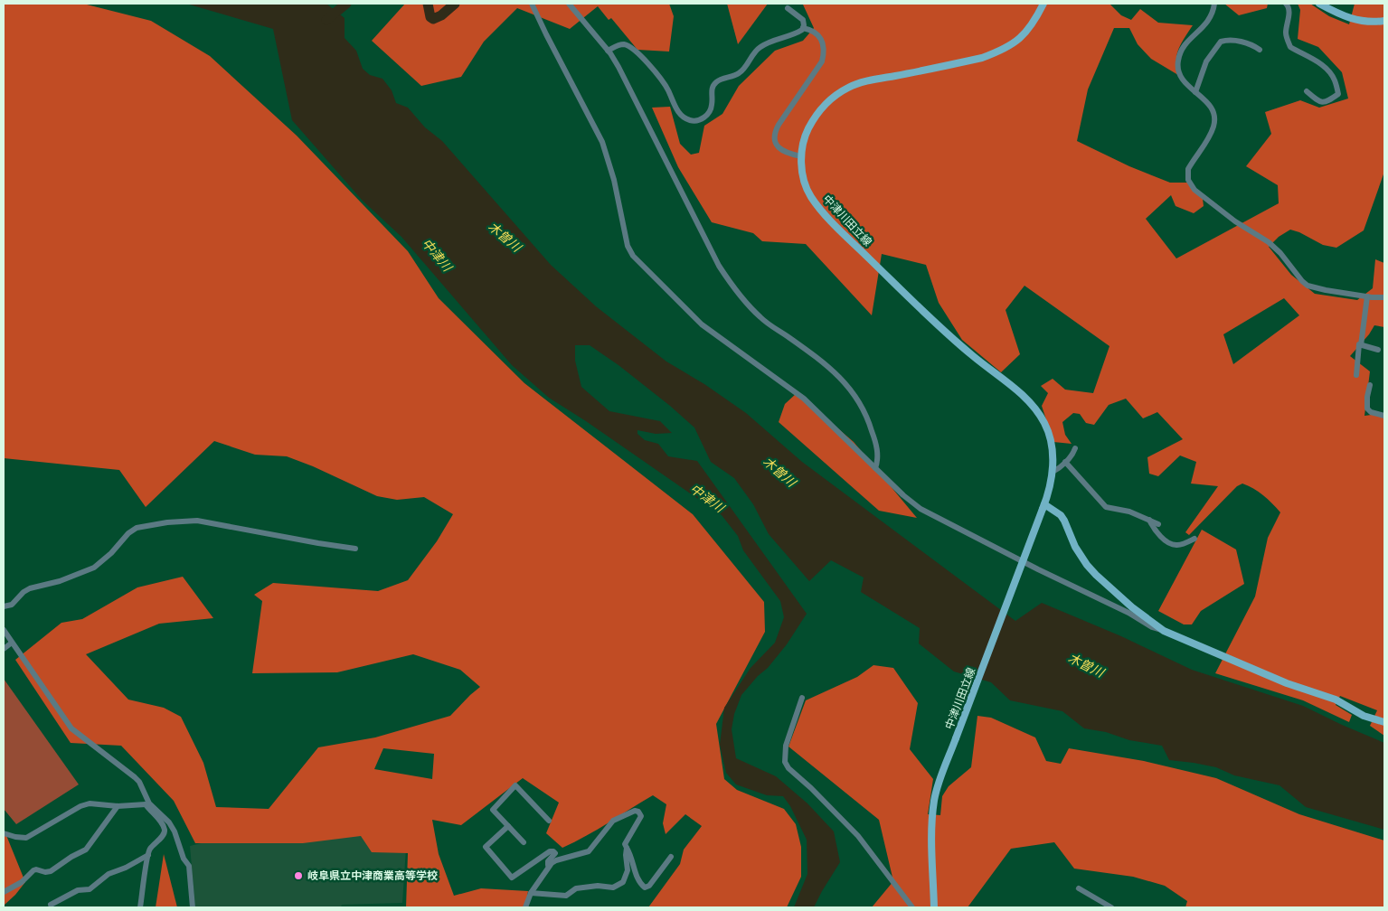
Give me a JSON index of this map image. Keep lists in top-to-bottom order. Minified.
{"streets":{"main road":["中津川田立線"]},"water":["木曽川","中津川"],"places":["岐阜県立中津商業高等学校"]}
